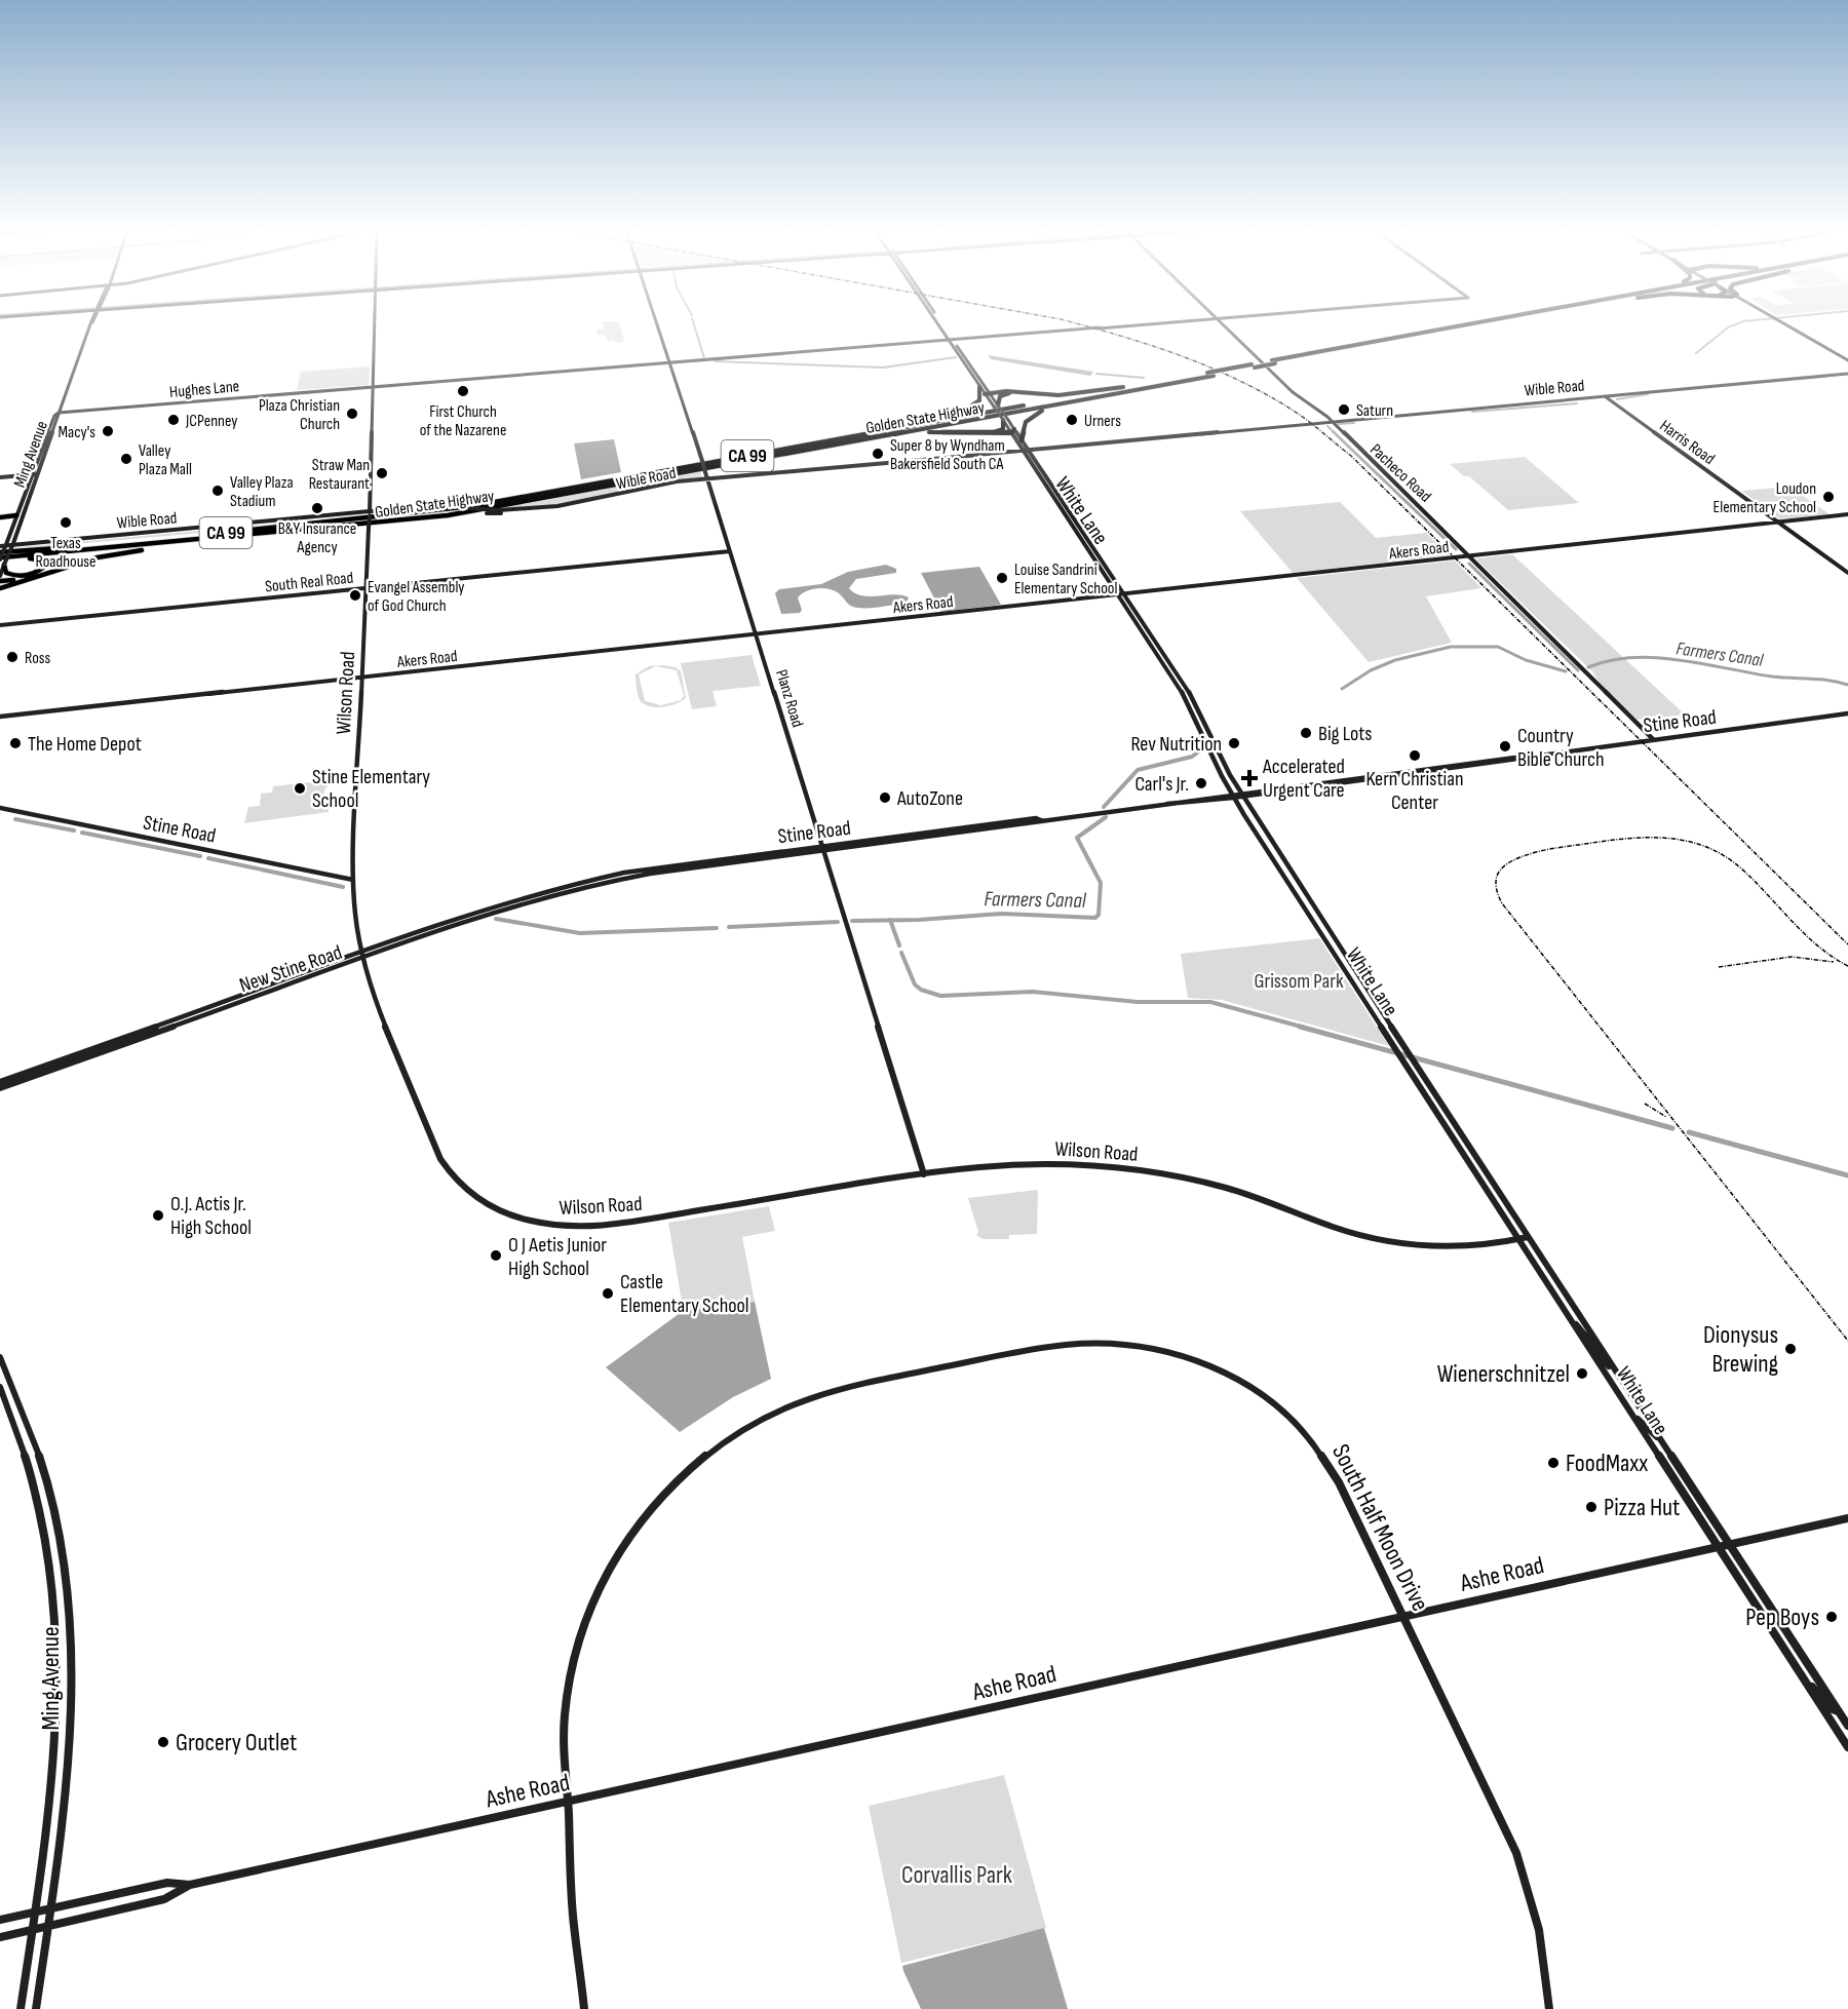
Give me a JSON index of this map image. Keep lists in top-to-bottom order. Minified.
{"streets":{"highway":["Golden State Highway","CA 99"],"street":["Wible Road","Hughes Lane","Harris Road","Ming Avenue","Pacheco Road","White Lane","Akers Road","South Real Road","Wilson Road","Planz Road","Stine Road","New Stine Road","South Half Moon Drive","Ashe Road"]},"crossings":[["Wible Road","Golden State Highway"],["Wible Road","Harris Road"],["Wible Road","Ming Avenue"],["Wible Road","Pacheco Road"],["Wible Road","White Lane"],["Wible Road","Wilson Road"],["Wible Road","Planz Road"],["Hughes Lane","Ming Avenue"],["Hughes Lane","White Lane"],["Hughes Lane","Wilson Road"],["Hughes Lane","Planz Road"],["Golden State Highway","Ming Avenue"],["Golden State Highway","White Lane"],["Harris Road","Akers Road"],["Ming Avenue","Ashe Road"],["Pacheco Road","Akers Road"],["Pacheco Road","Stine Road"],["White Lane","Akers Road"],["White Lane","Wilson Road"],["White Lane","Stine Road"],["White Lane","Ashe Road"],["Akers Road","Wilson Road"],["Akers Road","Planz Road"],["South Real Road","Wilson Road"],["South Real Road","Planz Road"],["Wilson Road","Planz Road"],["Wilson Road","Stine Road"],["Wilson Road","New Stine Road"],["Planz Road","Stine Road"],["Stine Road","New Stine Road"],["South Half Moon Drive","Ashe Road"]],"water":["Farmers Canal"],"parks":["Grissom Park","Corvallis Park"],"places":{"other":["First Church of the Nazarene","Saturn","Plaza Christian Church","JCPenney","Urners","Macy's","Super 8 by Wyndham Bakersfield South CA","Valley Plaza Mall","Straw Man Restaurant","Valley Plaza Stadium","Loudon Elementary School","B&Y Insurance Agency","Texas Roadhouse","Louise Sandrini Elementary School","Evangel Assembly of God Church","Ross","Big Lots","The Home Depot","Rev Nutrition","Country Bible Church","Kern Christian Center","Carl's Jr.","Stine Elementary School","AutoZone","O.J. Actis Jr. High School","O J Aetis Junior High School","Castle Elementary School","Dionysus Brewing","Wienerschnitzel","FoodMaxx","Pizza Hut","Pep Boys","Grocery Outlet"],"health":["Accelerated Urgent Care"]}}
